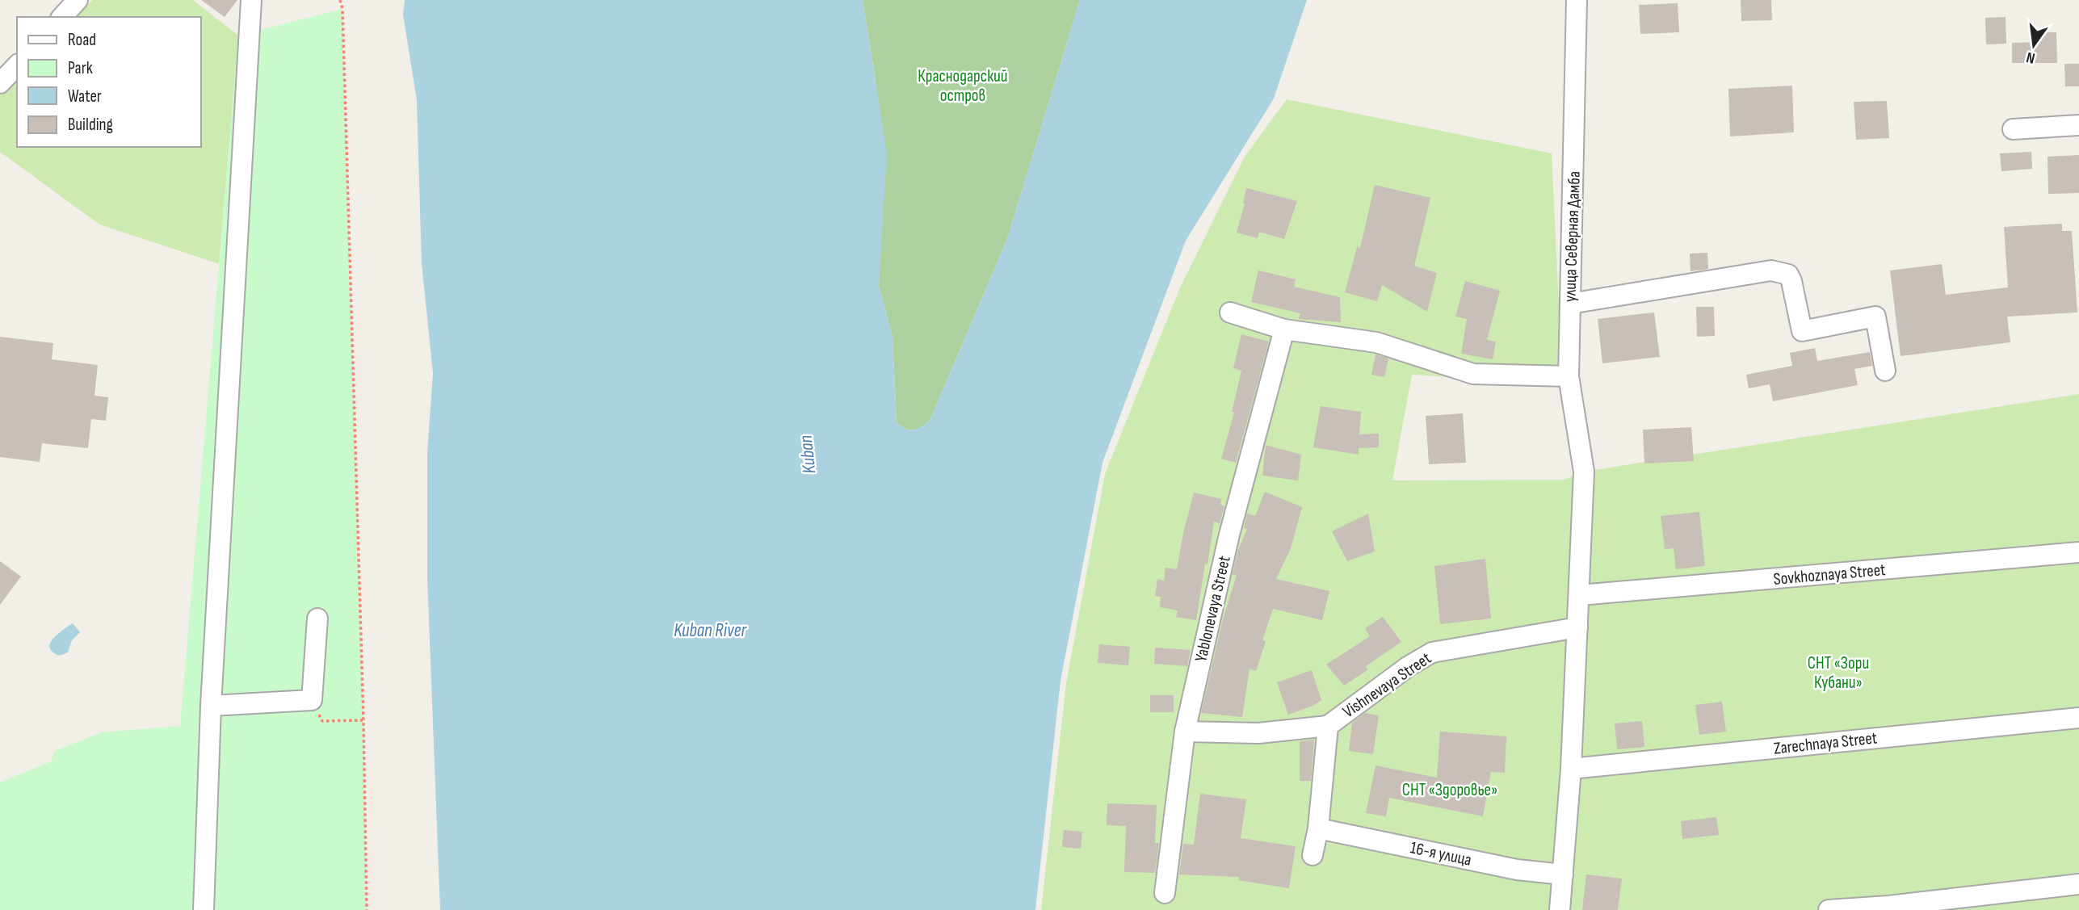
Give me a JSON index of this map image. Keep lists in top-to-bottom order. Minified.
{"streets":{"street":["улица Северная Дамба","Sovkhoznaya Street","Yablonevaya Street","Vishnevaya Street","Zarechnaya Street","16-я улица"]},"crossings":[["улица Северная Дамба","Sovkhoznaya Street"],["улица Северная Дамба","Vishnevaya Street"],["улица Северная Дамба","Zarechnaya Street"],["улица Северная Дамба","16-я улица"],["Vishnevaya Street","16-я улица"]],"water":["Kuban","Kuban River"],"parks":["Краснодарский остров","СНТ «Зори Кубани»","СНТ «Здоровье»"],"legend":["Road","Park","Water","Building"],"north":"bottom"}
